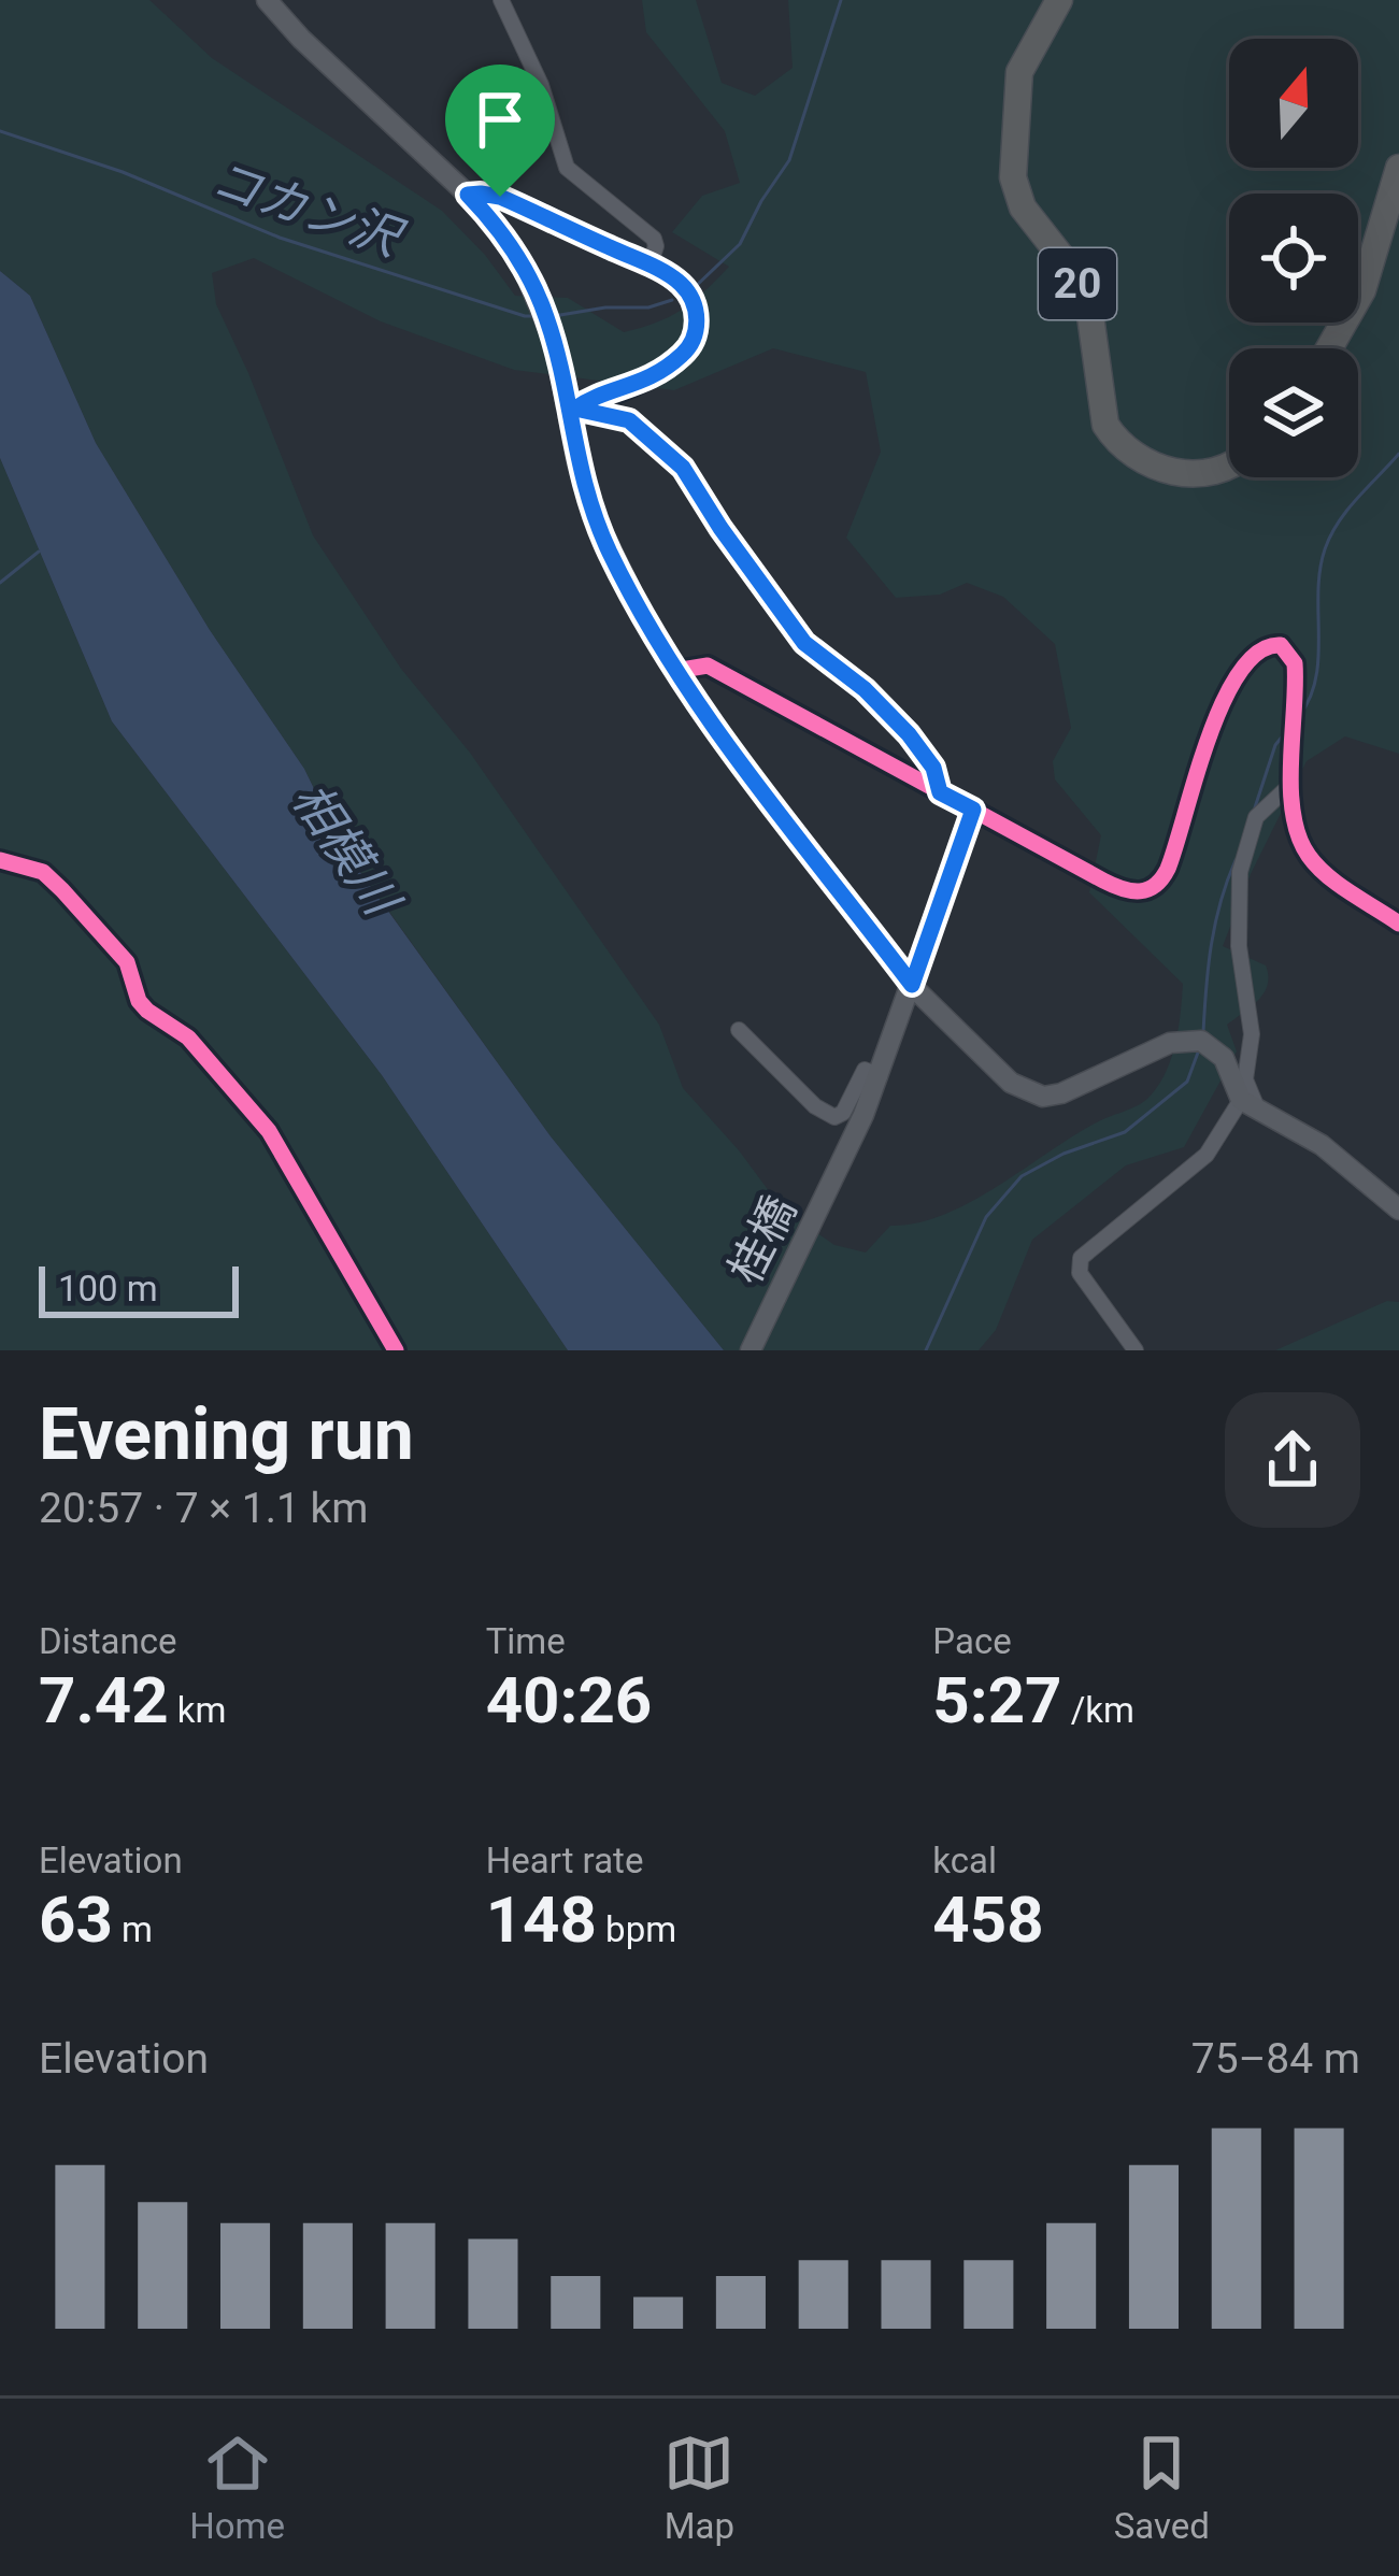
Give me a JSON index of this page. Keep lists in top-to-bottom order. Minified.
{"streets":{"highway":["20"],"main road":["桂橋"]},"water":["コカン沢","相模川"],"scale_bar":"100 m","north":"top","page":{"scale":"100 m","heading":["Evening run","20:57 · 7 × 1.1 km"],"stats":[["Distance","7.42 km"],["Time","40:26"],["Pace","5:27 /km"],["Elevation","63 m"],["Heart rate","148 bpm"],["kcal","458"]],"chart":["Elevation","75–84 m"],"tabs":["Home","Map","Saved"]}}
